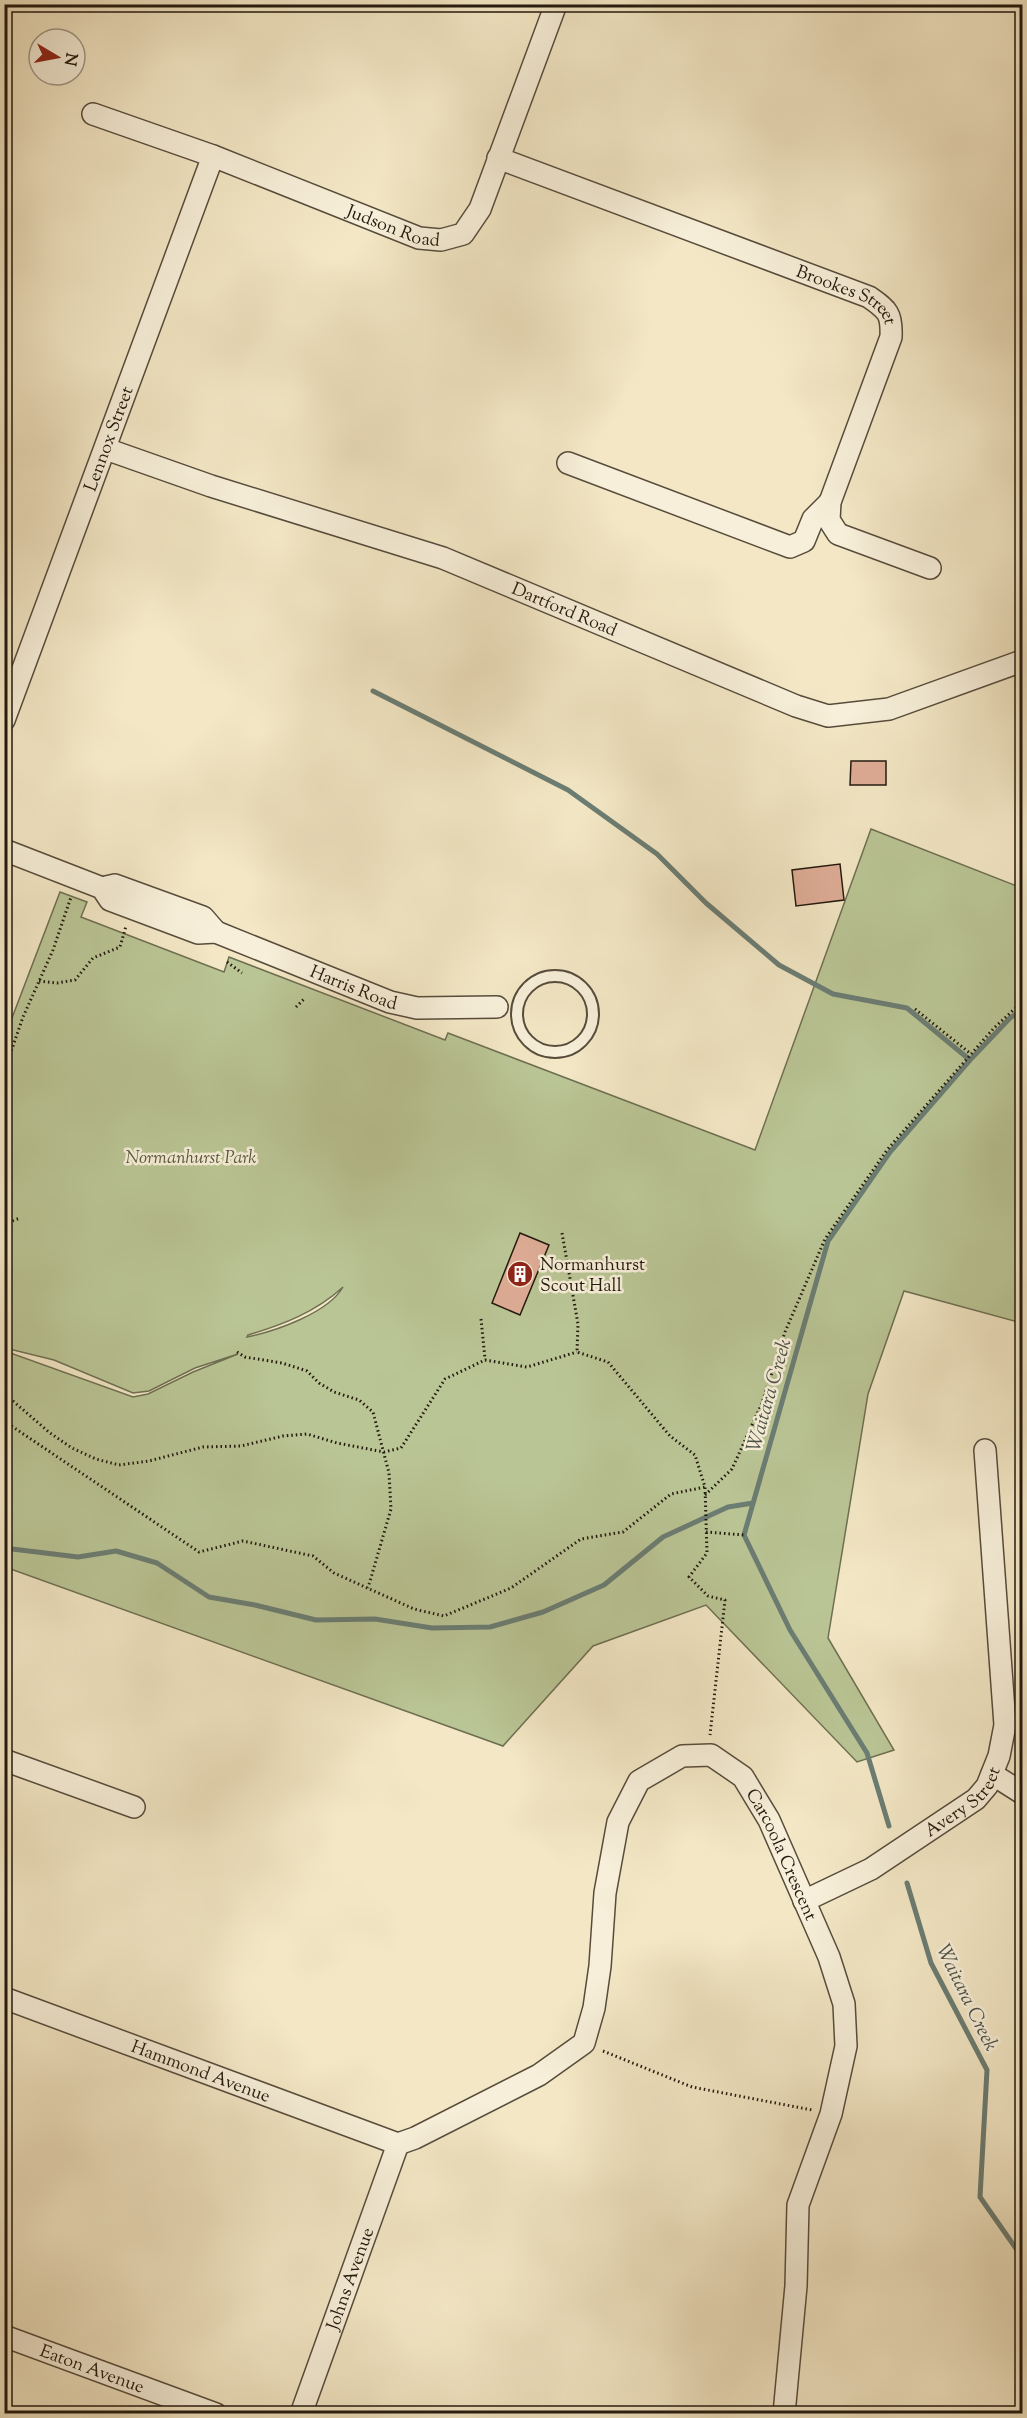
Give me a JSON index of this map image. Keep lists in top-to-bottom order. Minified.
{"streets":{"street":["Judson Road","Brookes Street","Lennox Street","Dartford Road","Harris Road","Avery Street","Carcoola Crescent","Hammond Avenue","Johns Avenue","Eaton Avenue"]},"crossings":[["Judson Road","Brookes Street"],["Judson Road","Lennox Street"],["Lennox Street","Dartford Road"],["Avery Street","Carcoola Crescent"],["Carcoola Crescent","Hammond Avenue"],["Carcoola Crescent","Johns Avenue"],["Hammond Avenue","Johns Avenue"]],"water":["Waitara Creek"],"parks":["Normanhurst Park"],"places":{"building":["Normanhurst Scout Hall"]},"north":"right"}
